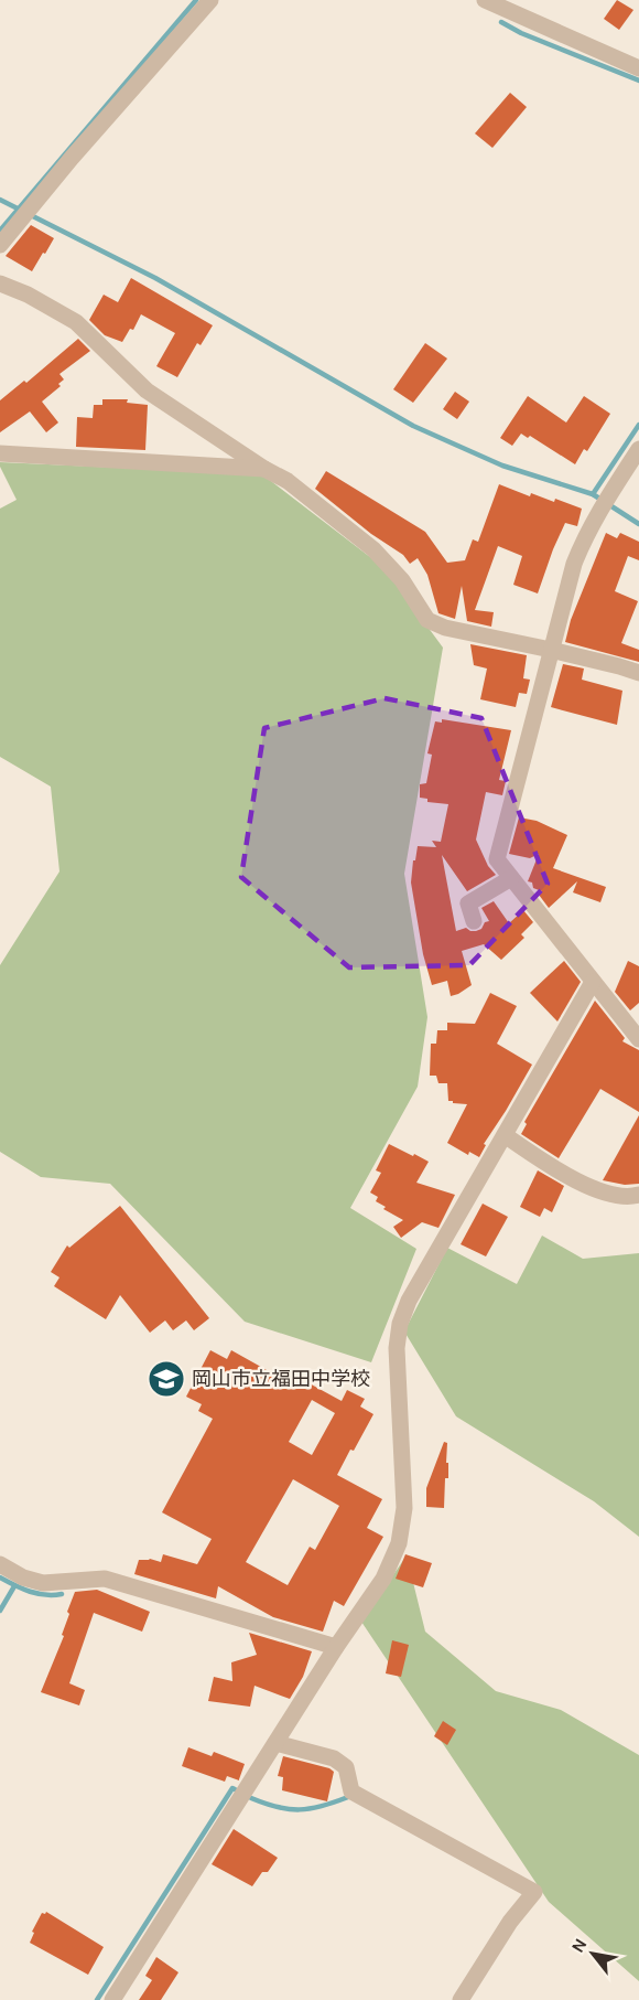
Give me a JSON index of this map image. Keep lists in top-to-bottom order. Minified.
{"places":{"school or university":["岡山市立福田中学校"]},"north":"top left"}
